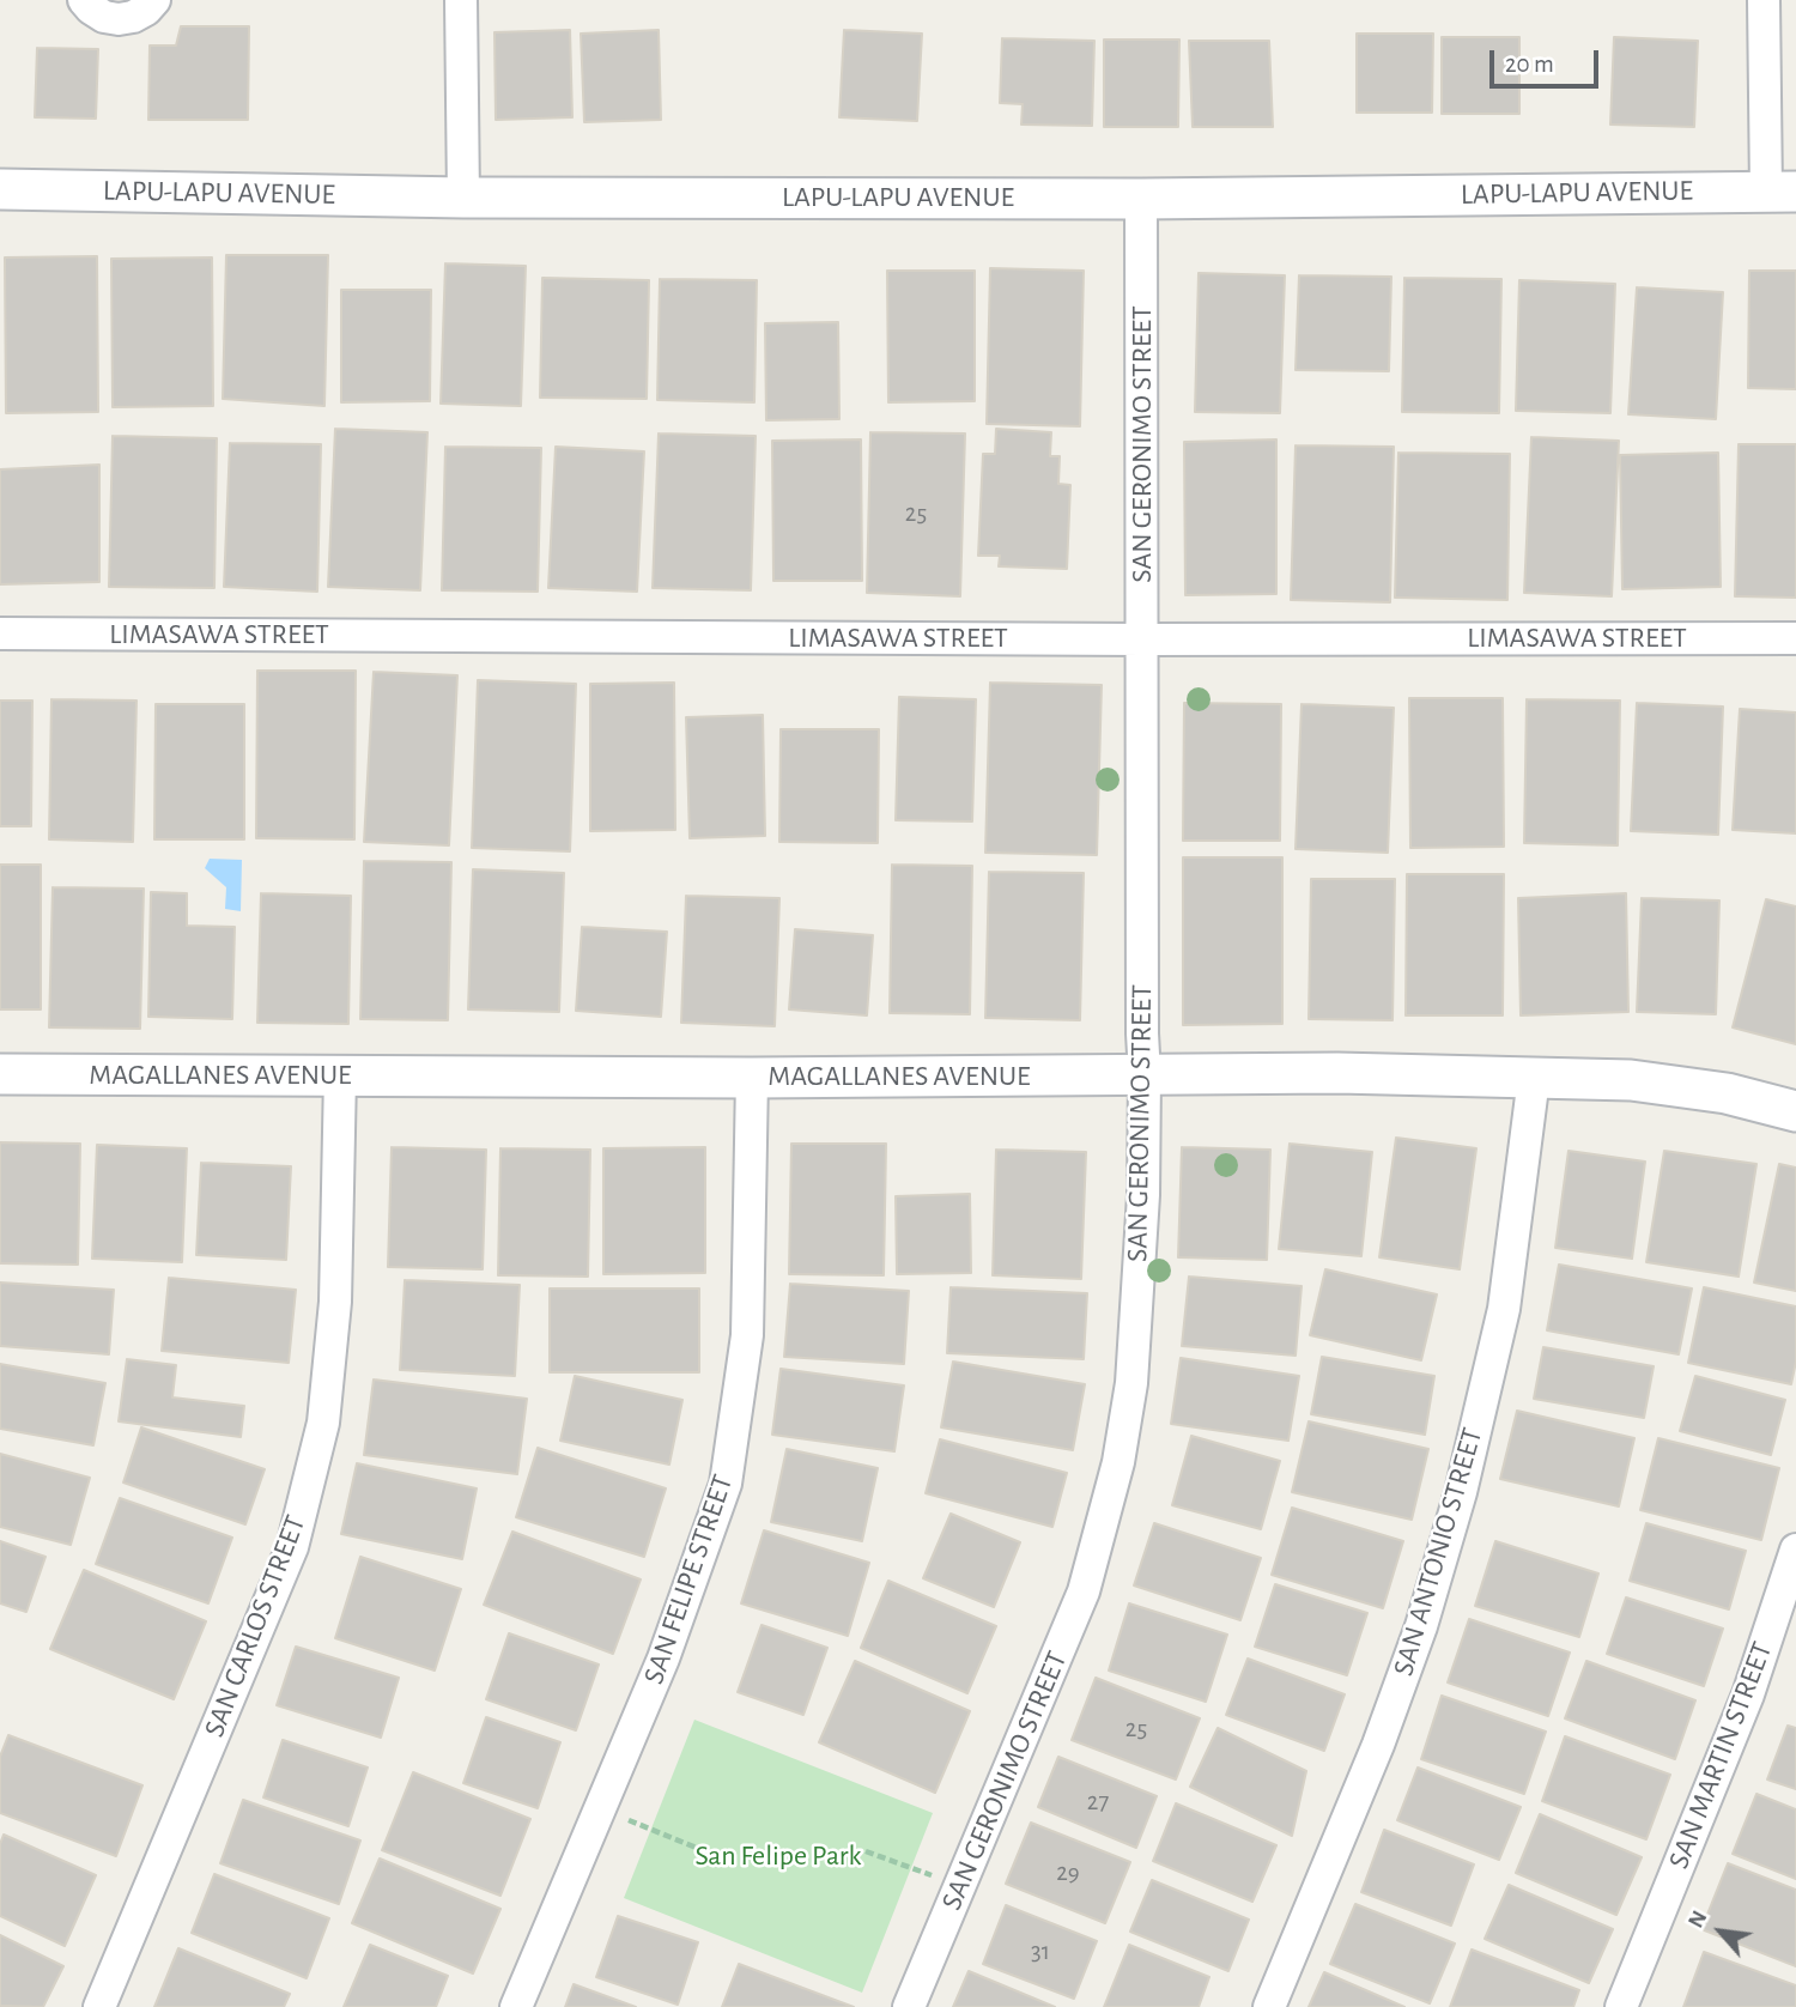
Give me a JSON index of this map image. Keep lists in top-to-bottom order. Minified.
{"streets":{"street":["LAPU-LAPU AVENUE","SAN GERONIMO STREET","LIMASAWA STREET","MAGALLANES AVENUE","SAN ANTONIO STREET","SAN FELIPE STREET","SAN CARLOS STREET","SAN MARTIN STREET"]},"crossings":[["LAPU-LAPU AVENUE","SAN GERONIMO STREET"],["SAN GERONIMO STREET","LIMASAWA STREET"],["SAN GERONIMO STREET","MAGALLANES AVENUE"],["MAGALLANES AVENUE","SAN ANTONIO STREET"],["MAGALLANES AVENUE","SAN FELIPE STREET"],["MAGALLANES AVENUE","SAN CARLOS STREET"]],"parks":["San Felipe Park"],"house_numbers":["25","25","27","29","31"],"scale_bar":"20 m","north":"top left"}
